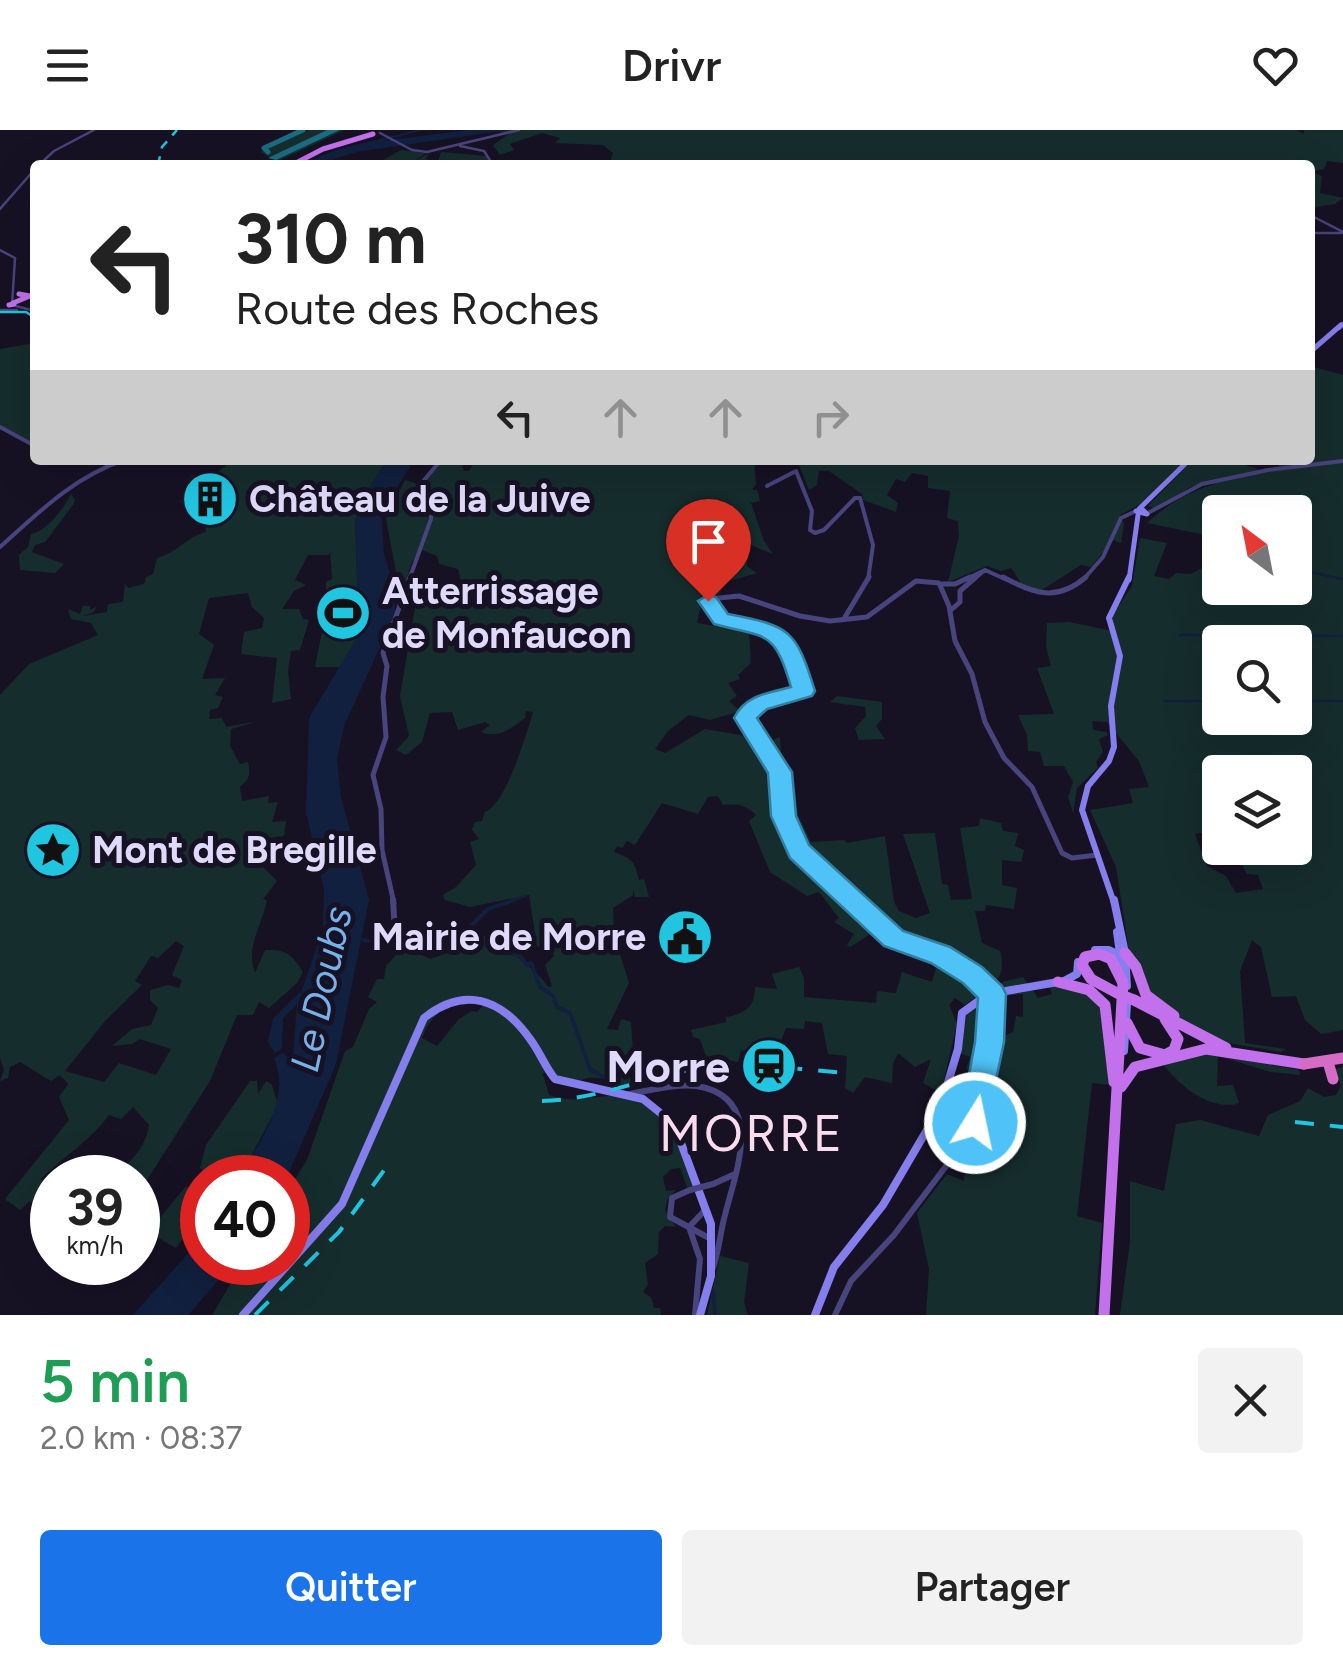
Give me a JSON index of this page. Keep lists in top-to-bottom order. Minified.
{"districts":["MORRE"],"water":["Le Doubs"],"places":{"building":["Château de la Juive"],"sports":["Atterrissage de Monfaucon"],"place":["Mont de Bregille"],"public building":["Mairie de Morre"],"station":["Morre"]},"north":"top left","page":{"header":"Drivr","turn":["310 m","Route des Roches"],"speed":"39 km/h","limit":"40","heading":["5 min","2.0 km · 08:37"],"buttons":["Quitter","Partager"]}}
